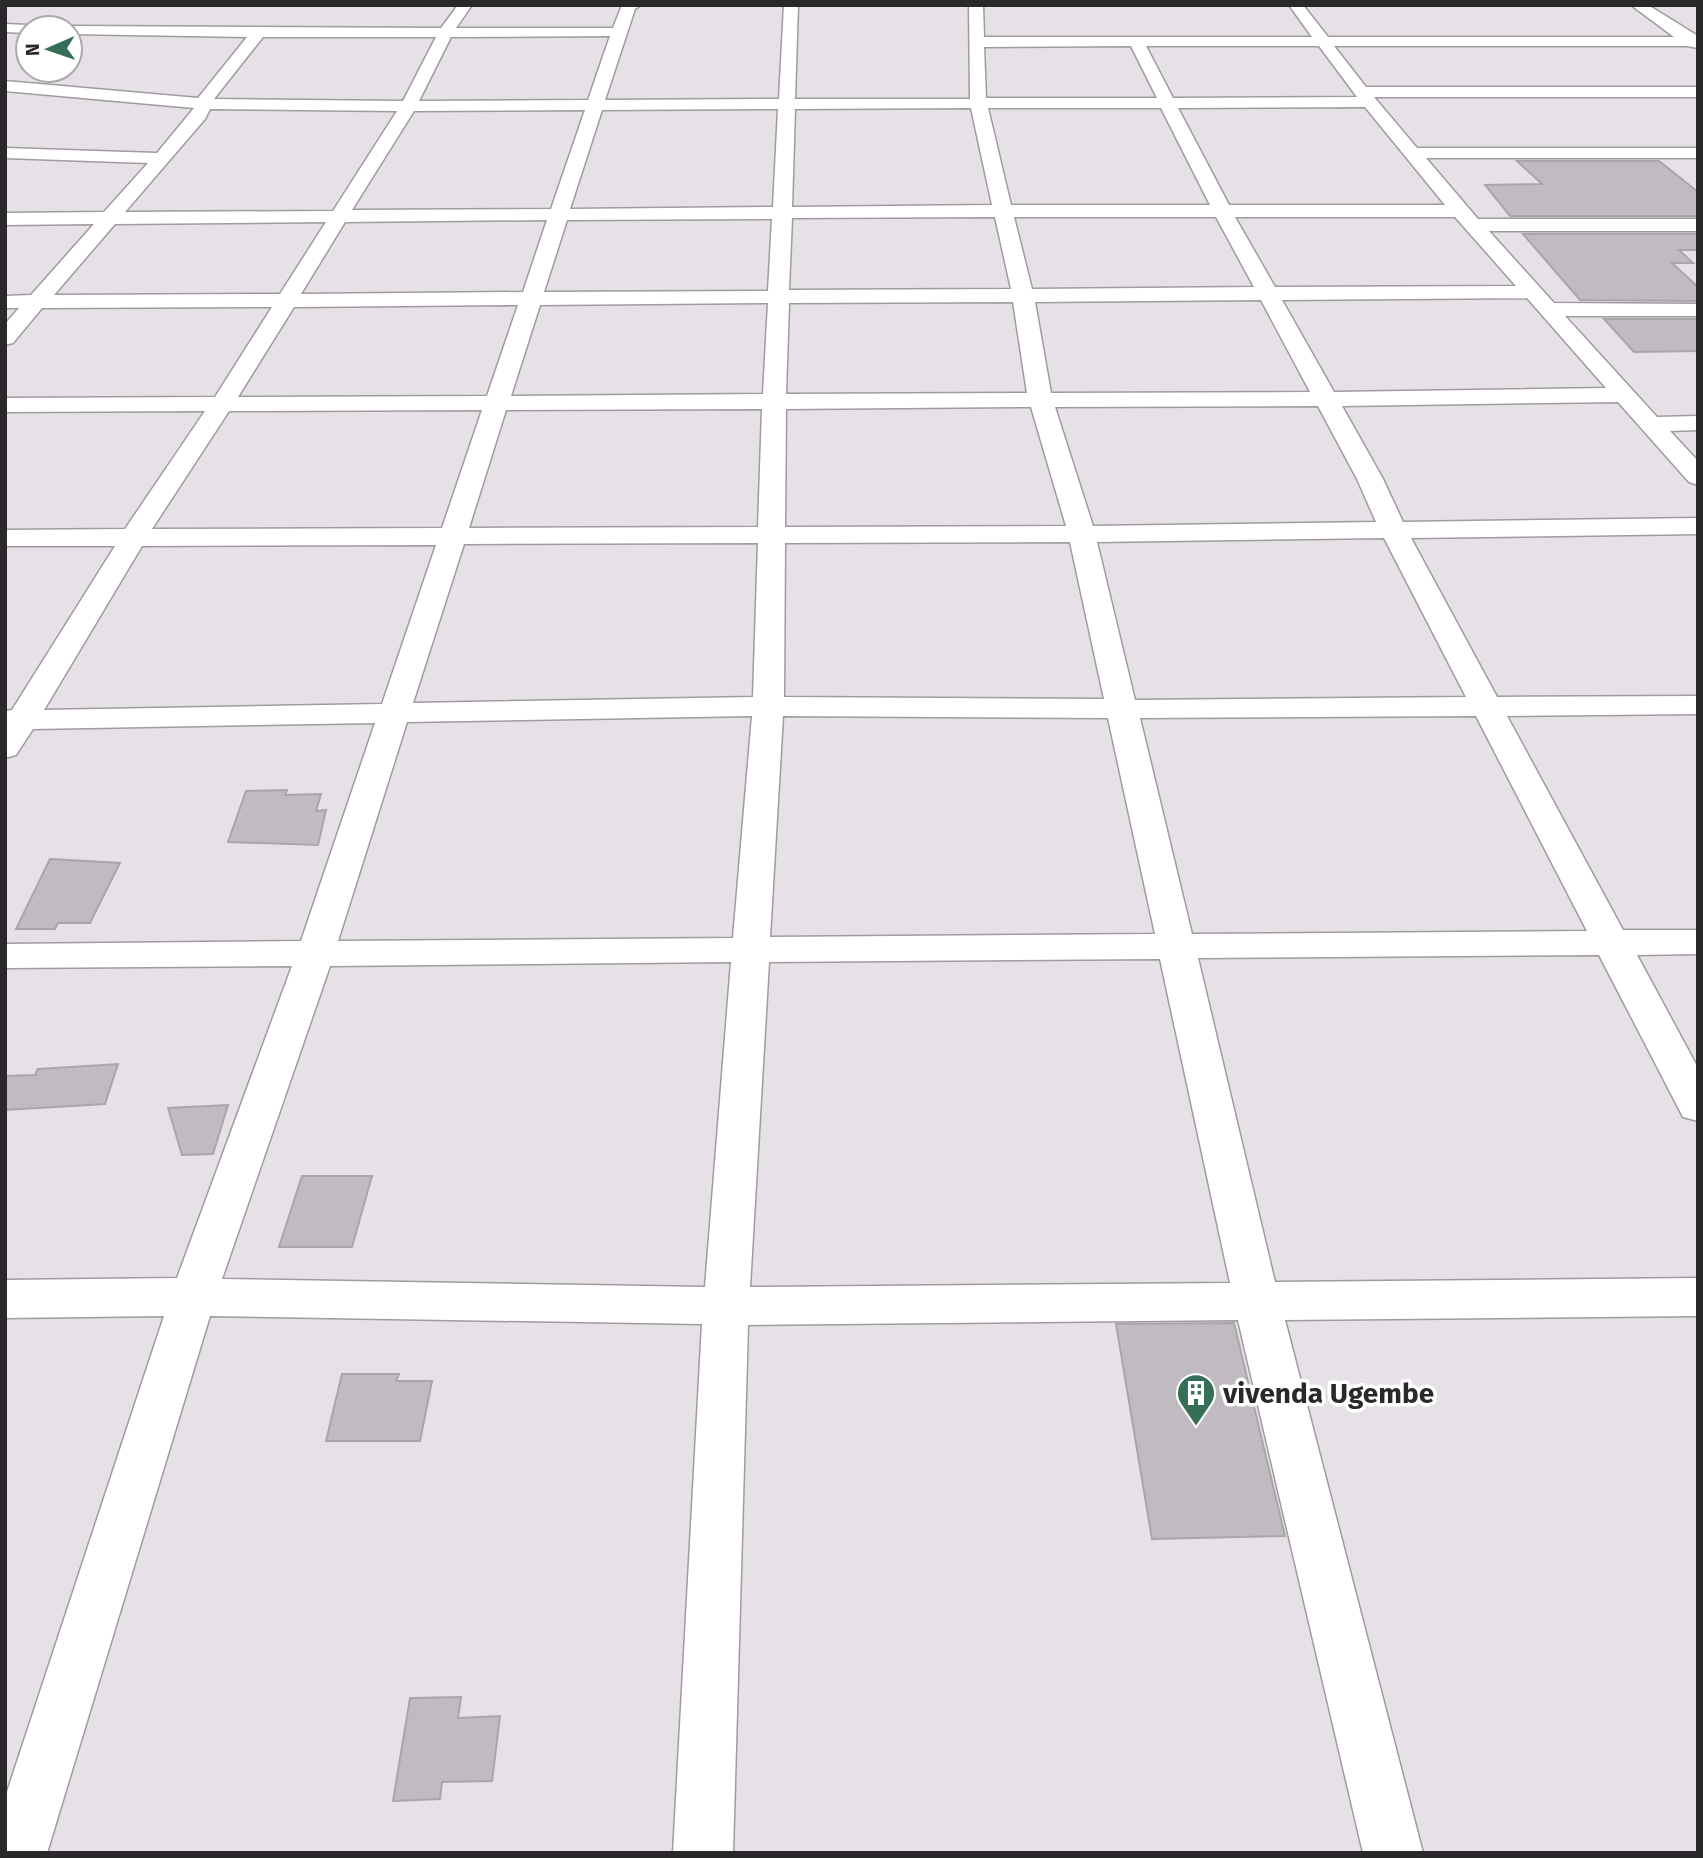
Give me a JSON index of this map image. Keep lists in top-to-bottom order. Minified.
{"places":{"building":["vivenda Ugembe"]},"north":"left"}
